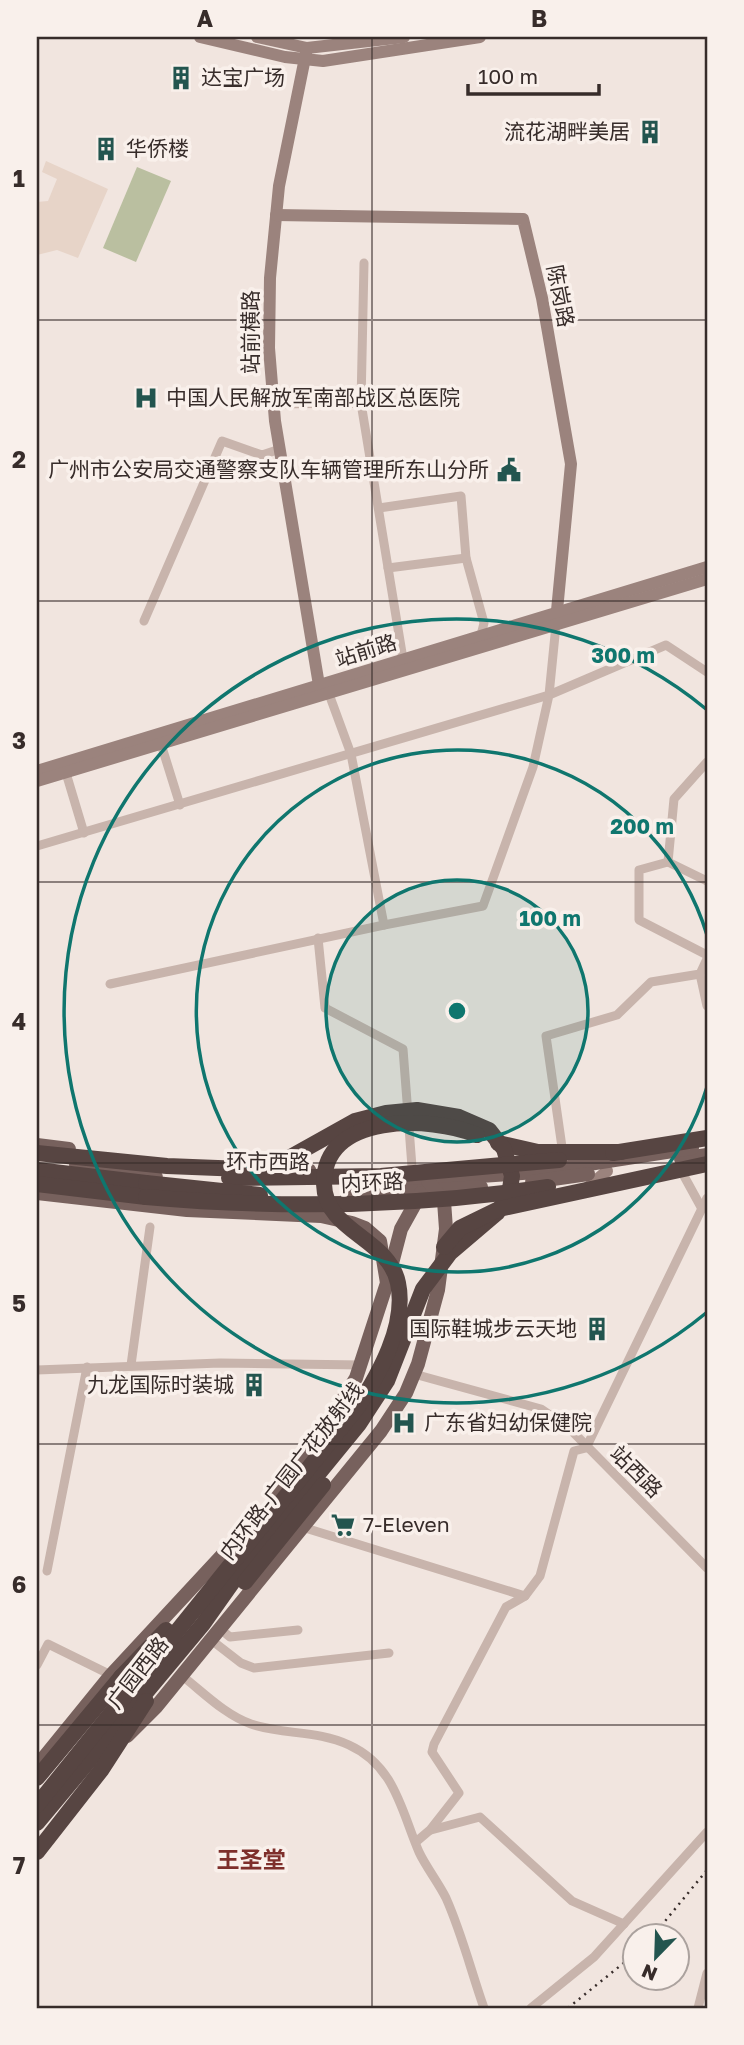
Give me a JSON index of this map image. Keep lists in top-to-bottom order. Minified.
{"streets":{"highway":["内环路","内环路-广园广花放射线"],"main road":["环市西路","广园西路"],"street":["陈岗路","站前横路","站前路","站西路"]},"crossings":[["陈岗路","站前横路"],["陈岗路","站前路"],["站前横路","站前路"],["环市西路","内环路"],["环市西路","内环路-广园广花放射线"],["内环路","内环路-广园广花放射线"]],"districts":["王圣堂"],"places":{"building":["达宝广场","流花湖畔美居","华侨楼","国际鞋城步云天地","九龙国际时装城"],"hospital":["中国人民解放军南部战区总医院","广东省妇幼保健院"],"public building":["广州市公安局交通警察支队车辆管理所东山分所"],"supermarket":["7-Eleven"]},"scale_bar":"100 m","north":"bottom left","grid":{"columns":["A","B"],"rows":["1","2","3","4","5","6","7"]},"rings":["300 m","200 m","100 m"]}
